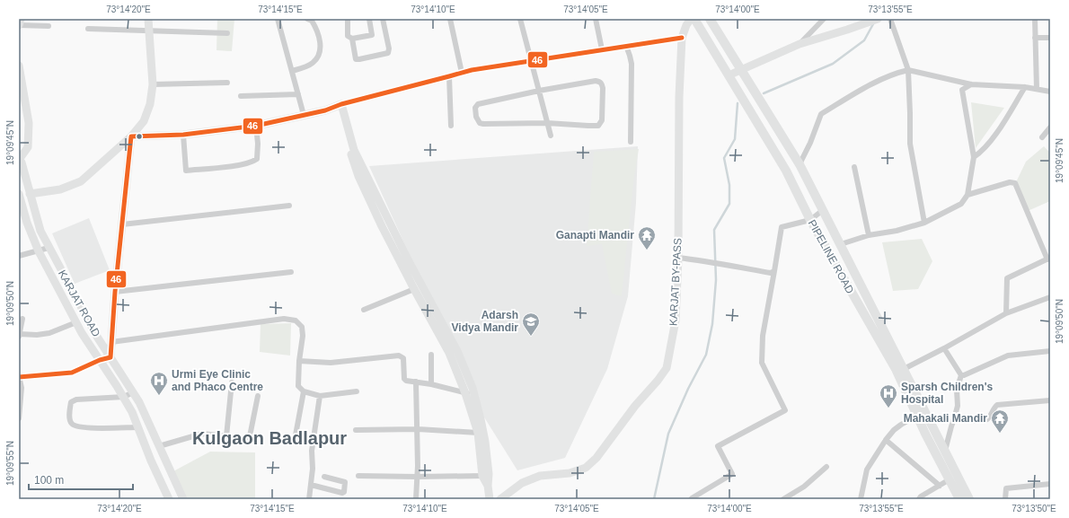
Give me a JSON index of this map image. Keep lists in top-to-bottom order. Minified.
{"streets":{"main road":["PIPELINE ROAD"],"street":["KARJAT BY-PASS","KARJAT ROAD"]},"districts":["Kulgaon Badlapur"],"places":{"temple":["Ganapti Mandir","Mahakali Mandir"],"school or university":["Adarsh Vidya Mandir"],"hospital":["Urmi Eye Clinic and Phaco Centre","Sparsh Children's Hospital"]},"lines":["transit line 46"],"scale_bar":"100 m","coordinates":["73°14'20\"E","73°14'15\"E","73°14'10\"E","73°14'05\"E","73°14'00\"E","73°13'55\"E","19°09'45\"N","19°09'50\"N","19°09'55\"N","73°13'50\"E"]}
